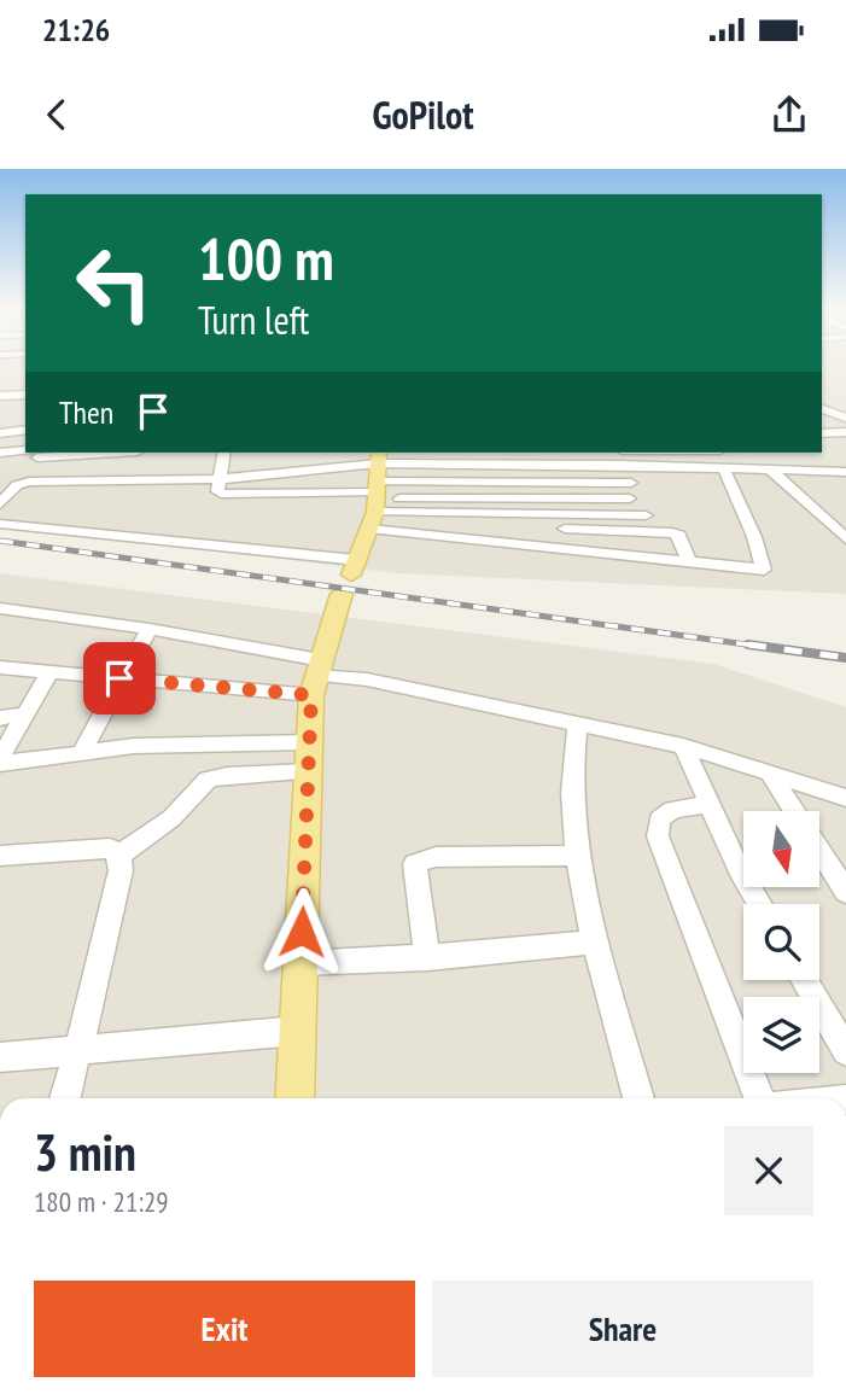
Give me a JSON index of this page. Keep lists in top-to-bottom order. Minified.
{"north":"bottom","page":{"status":"21:26","header":"GoPilot","turn":["100 m","Turn left"],"then":"Then","heading":["3 min","180 m · 21:29"],"buttons":["Exit","Share"]}}
